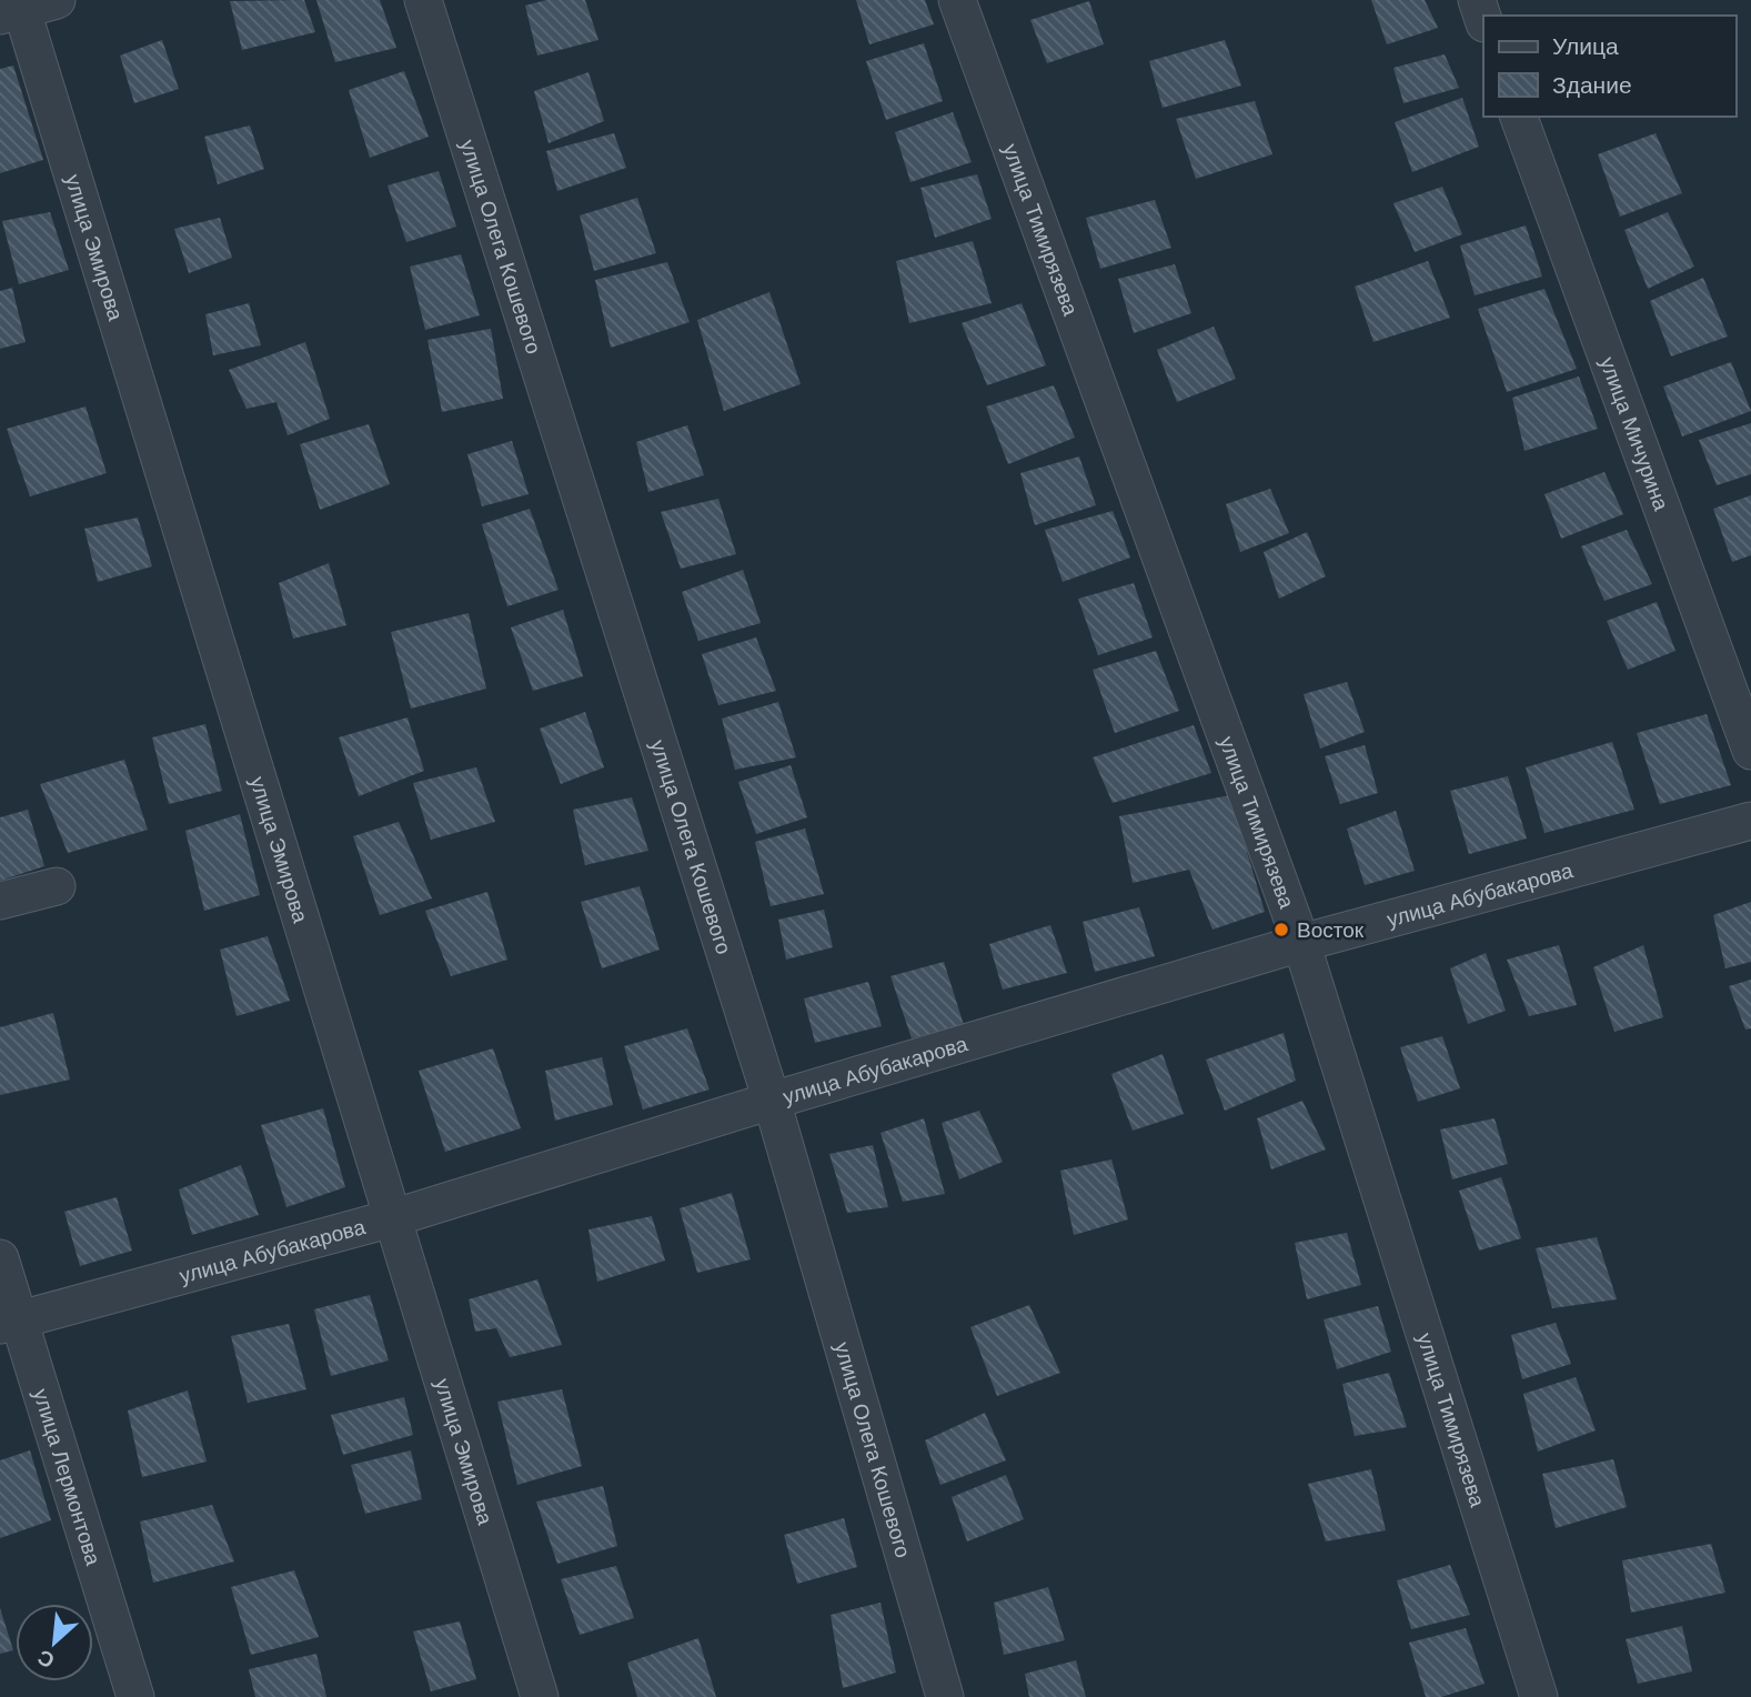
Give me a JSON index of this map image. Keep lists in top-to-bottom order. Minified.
{"streets":{"street":["улица Тимирязева","улица Эмирова","улица Олега Кошевого","улица Мичурина","улица Абубакарова","улица Лермонтова"]},"crossings":[["улица Тимирязева","улица Абубакарова"],["улица Эмирова","улица Абубакарова"],["улица Олега Кошевого","улица Абубакарова"],["улица Абубакарова","улица Лермонтова"]],"places":["Восток"],"legend":["Улица","Здание"],"north":"bottom left"}
